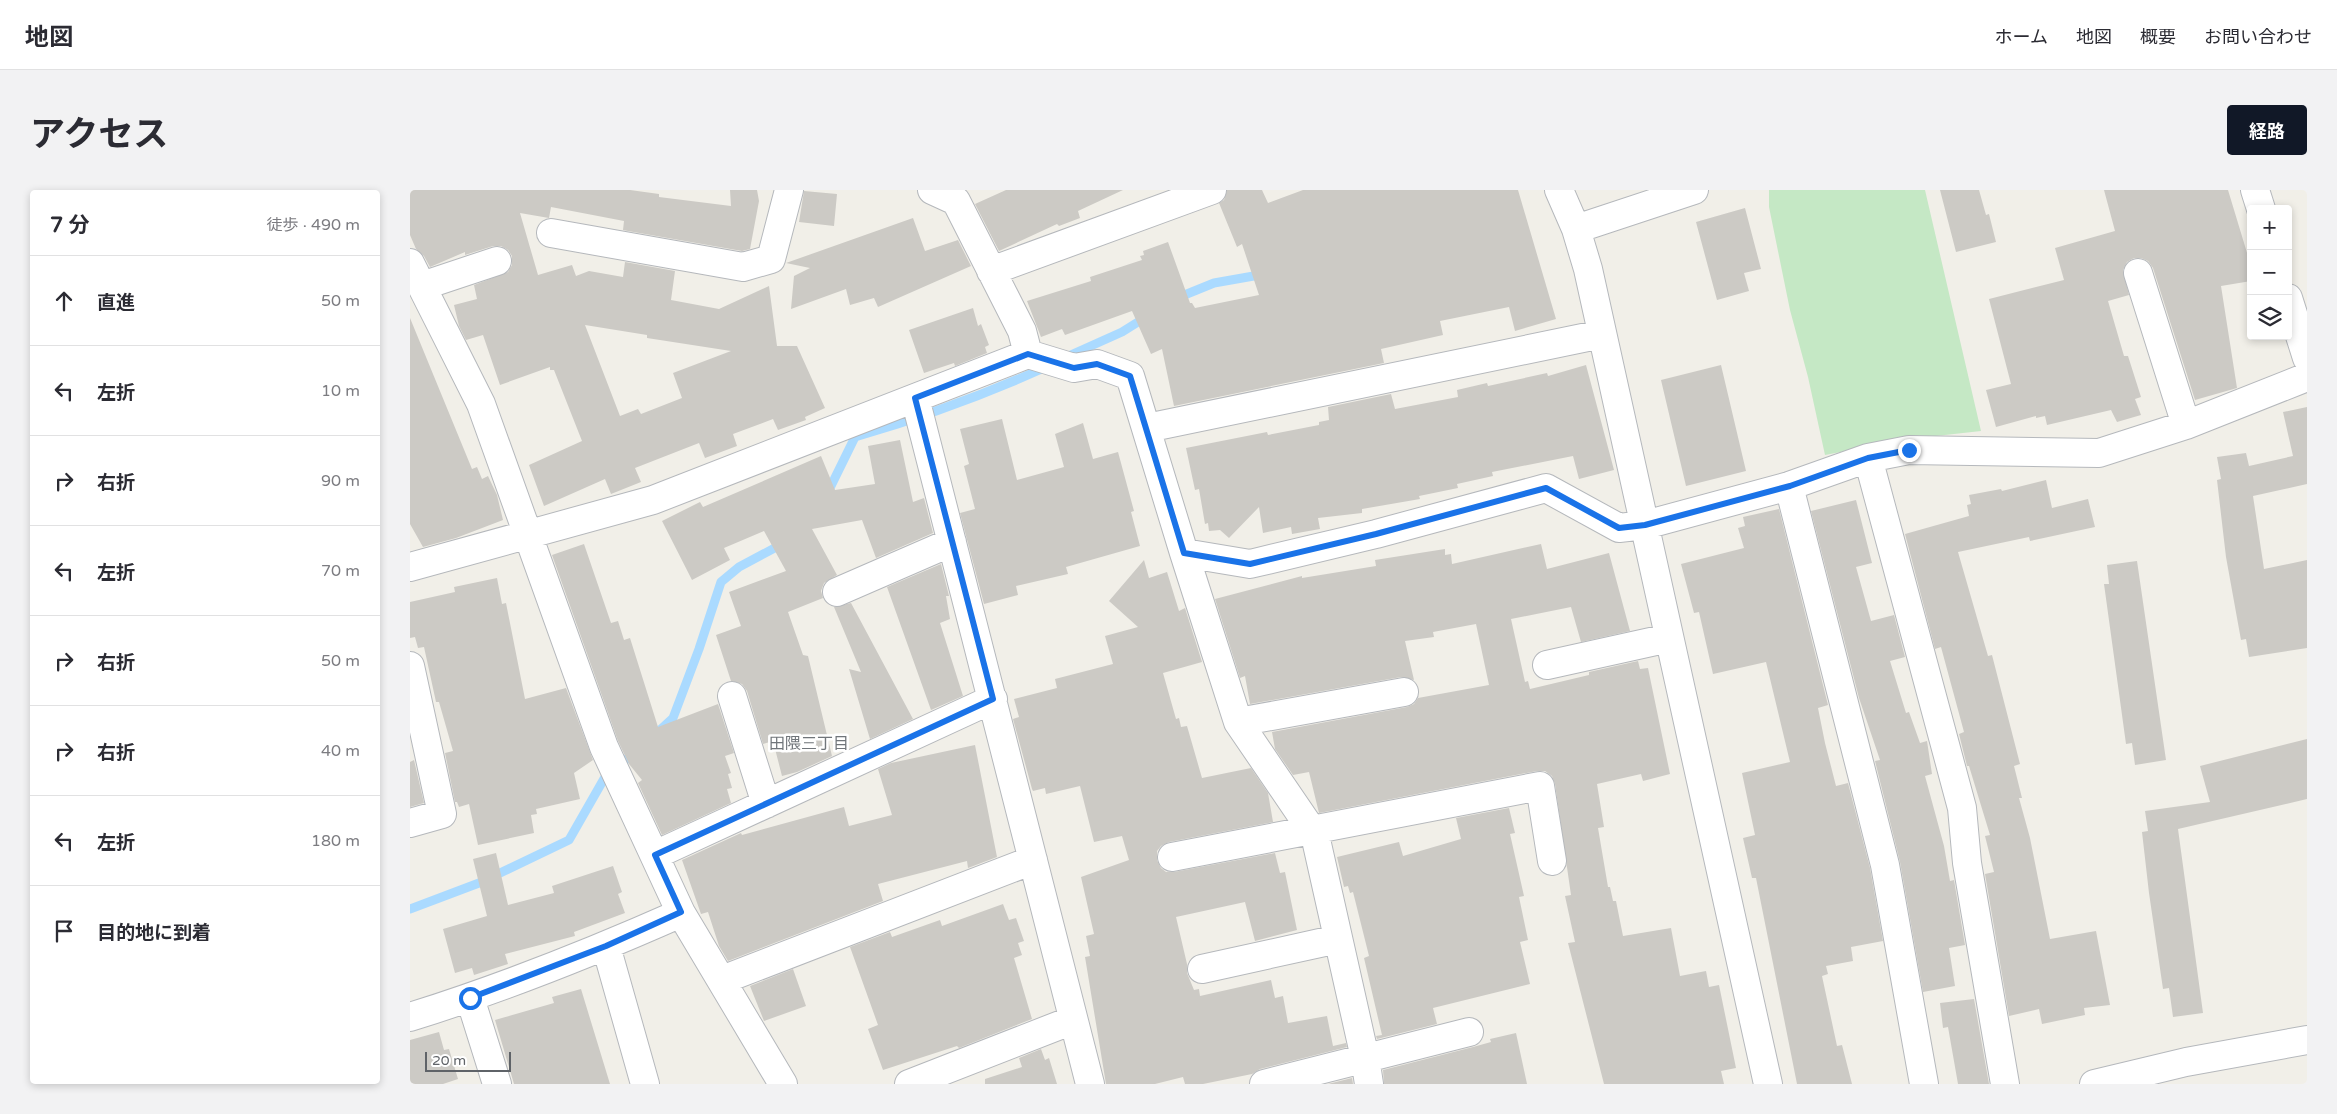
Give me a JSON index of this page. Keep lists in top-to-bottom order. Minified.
{"districts":["田隈三丁目"],"scale_bar":"20 m","page":{"header":"地図","nav":["ホーム","地図","概要","お問い合わせ"],"title":"アクセス","buttons":"経路","heading":["7 分","徒歩 · 490 m"],"map_buttons":["+","−"],"list":[["直進","50 m"],["左折","10 m"],["右折","90 m"],["左折","70 m"],["右折","50 m"],["右折","40 m"],["左折","180 m"],"目的地に到着"],"scale":"20 m"}}
